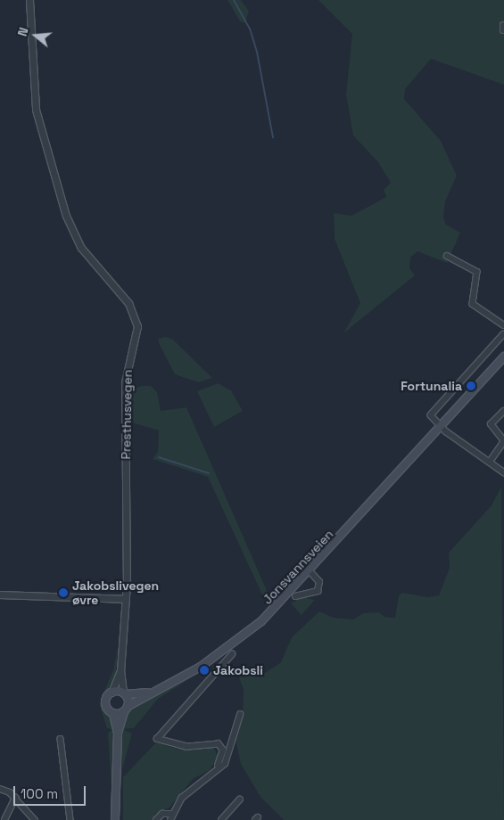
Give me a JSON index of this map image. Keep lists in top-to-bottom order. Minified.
{"streets":{"main road":["Jonsvannsveien"],"street":["Presthusvegen"]},"crossings":[["Presthusvegen","Jonsvannsveien"]],"places":["Fortunalia","Jakobslivegen øvre","Jakobsli"],"scale_bar":"100 m","north":"left"}
